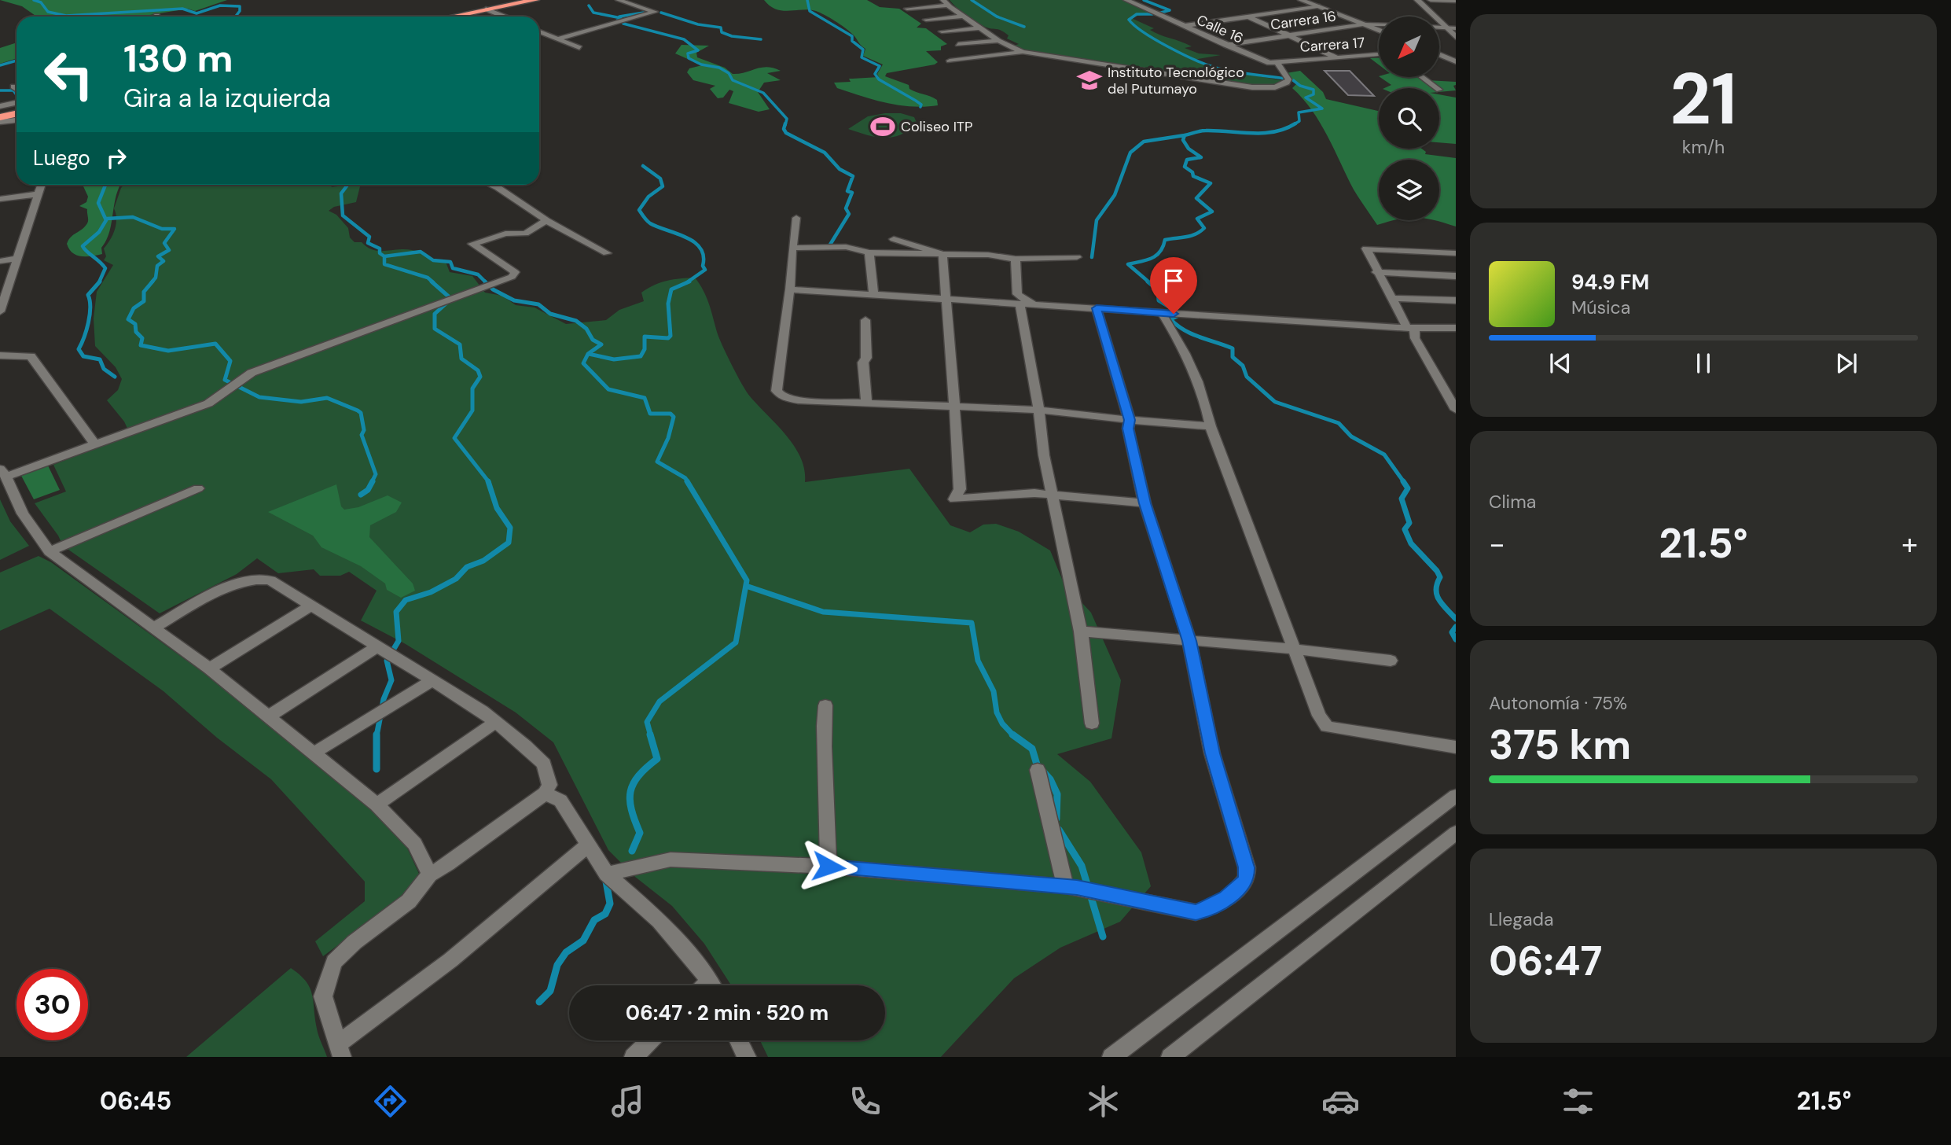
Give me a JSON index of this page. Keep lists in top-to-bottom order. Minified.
{"streets":{"street":["Carrera 16","Calle 16","Carrera 17"]},"crossings":[["Carrera 16","Calle 16"],["Calle 16","Carrera 17"]],"places":{"school or university":["Instituto Tecnológico del Putumayo"],"sports":["Coliseo ITP"]},"north":"bottom left","page":{"tile":[["21","km/h"],"Clima",["Autonomía · 75%","375 km"],["Llegada","06:47"]],"turn":["130 m","Gira a la izquierda"],"then":"Luego","song":["94.9 FM","Música"],"heat":["−","21.5°","+"],"limit":"30","trip":"06:47 · 2 min · 520 m","tabs":["06:45","21.5°"]}}
